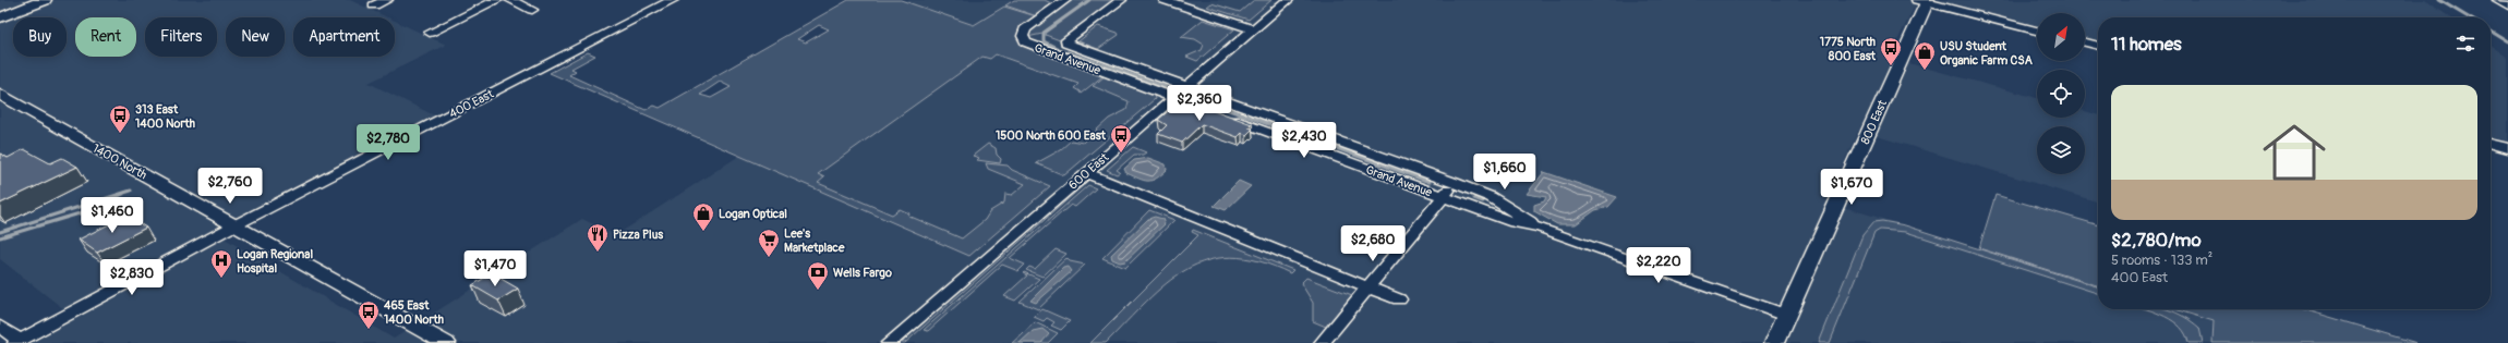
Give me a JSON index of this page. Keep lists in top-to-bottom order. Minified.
{"streets":{"main road":["800 East","1400 North"],"street":["Grand Avenue","400 East","600 East"]},"crossings":[["Grand Avenue","800 East"],["Grand Avenue","600 East"],["400 East","1400 North"]],"places":{"bus stop":["1775 North 800 East","313 East 1400 North","1500 North 600 East","465 East 1400 North"],"shop":["USU Student Organic Farm CSA","Logan Optical"],"restaurant":["Pizza Plus"],"supermarket":["Lee's Marketplace"],"hospital":["Logan Regional Hospital"],"bank":["Wells Fargo"]},"north":"top right","page":{"chip":["Buy","Rent","Filters","New","Apartment"],"heading":"11 homes","list":[{"name":"$2,780/mo","note":"5 rooms · 133 m² · 400 East"}],"price":["$2,360","$2,430","$2,780","$1,660","$2,760","$1,670","$1,460","$2,680","$2,220","$1,470","$2,830"]}}
